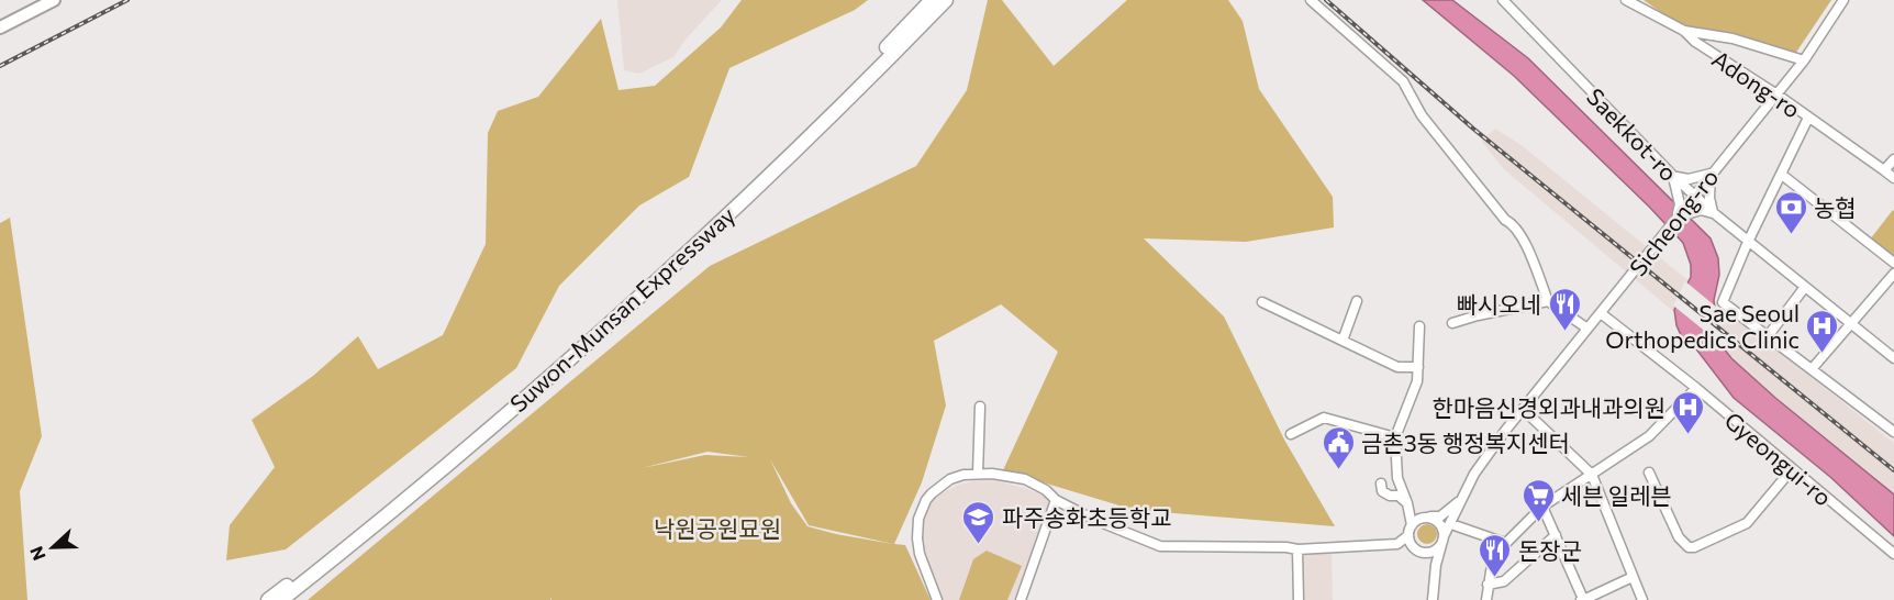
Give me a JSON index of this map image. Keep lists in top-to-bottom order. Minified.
{"streets":{"highway":["Suwon-Munsan Expressway"],"street":["Adong-ro","Saekkot-ro","Sicheong-ro","Gyeongui-ro"]},"crossings":[["Adong-ro","Sicheong-ro"],["Saekkot-ro","Sicheong-ro"],["Sicheong-ro","Gyeongui-ro"]],"parks":["낙원공원묘원"],"places":{"bank":["농협"],"restaurant":["빠시오네","돈장군"],"hospital":["Sae Seoul Orthopedics Clinic","한마음신경외과내과의원"],"public building":["금촌3동 행정복지센터"],"supermarket":["세븐 일레븐"],"school or university":["파주송화초등학교"]},"north":"left"}
